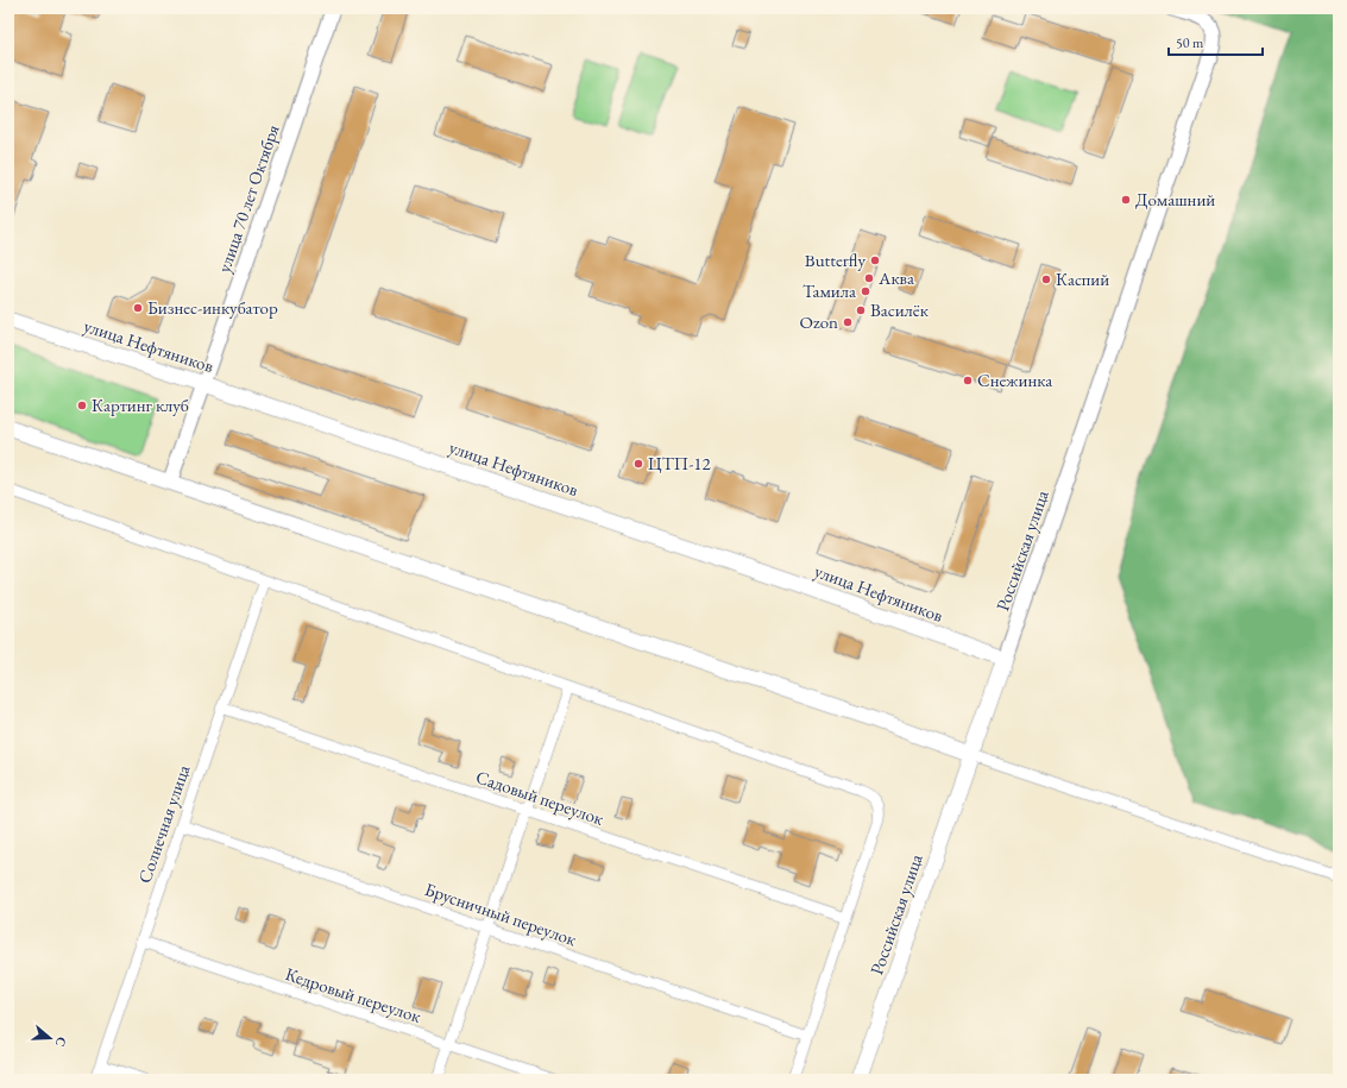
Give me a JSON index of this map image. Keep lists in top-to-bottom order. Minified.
{"streets":{"main road":["улица Нефтяников","Российская улица"],"street":["улица 70 лет Октября","Садовый переулок","Солнечная улица","Брусничный переулок","Кедровый переулок"]},"crossings":[["улица 70 лет Октября","улица Нефтяников"],["улица Нефтяников","Российская улица"],["Садовый переулок","Солнечная улица"],["Солнечная улица","Брусничный переулок"],["Солнечная улица","Кедровый переулок"]],"places":["Домашний","Butterfly","Аква","Каспий","Тамила","Бизнес-инкубатор","Василёк","Ozon","Снежинка","Картинг клуб","ЦТП-12"],"scale_bar":"50 m","north":"right"}
